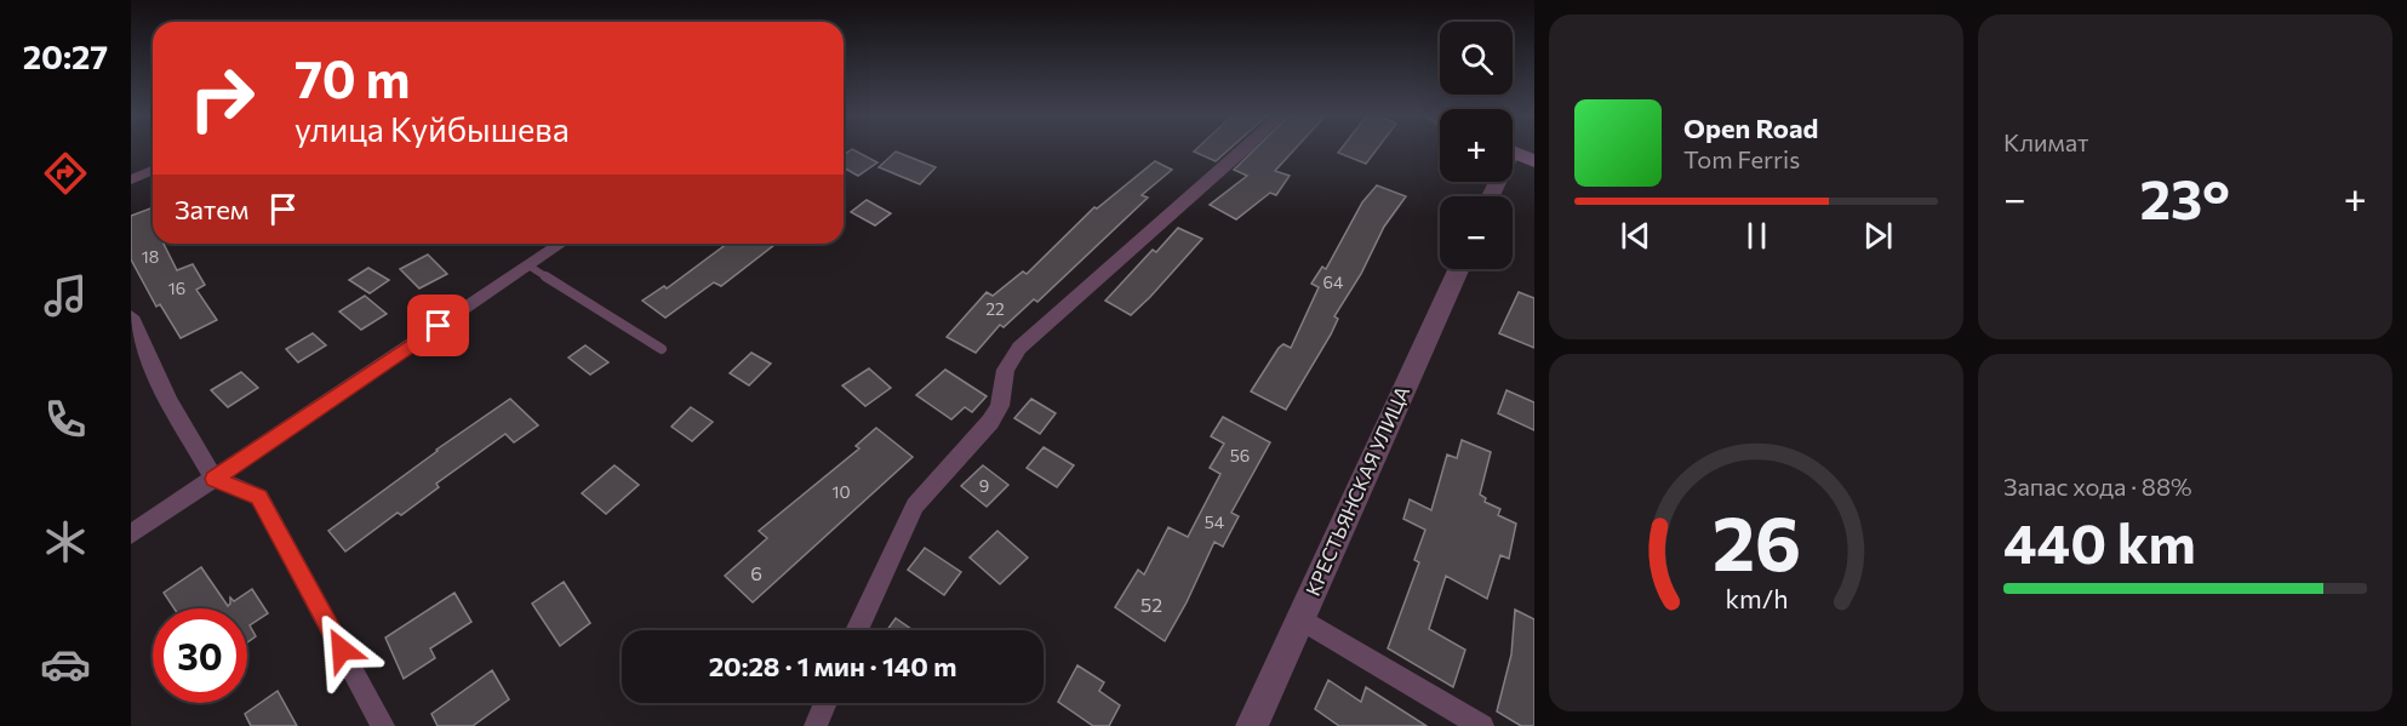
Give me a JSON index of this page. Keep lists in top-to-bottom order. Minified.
{"streets":{"street":["КРЕСТЬЯНСКАЯ УЛИЦА"]},"house_numbers":["18","64","16","22","56","9","10","54","6","52"],"page":{"tabs":"20:27","tile":["Климат",["Запас хода · 88%","440 km"]],"map_buttons":["+","−"],"turn":["70 m","улица Куйбышева"],"song":["Open Road","Tom Ferris"],"heat":["−","23°","+"],"then":"Затем","limit":"30","trip":"20:28 · 1 мин · 140 m","gauge":["26","km/h"]}}
